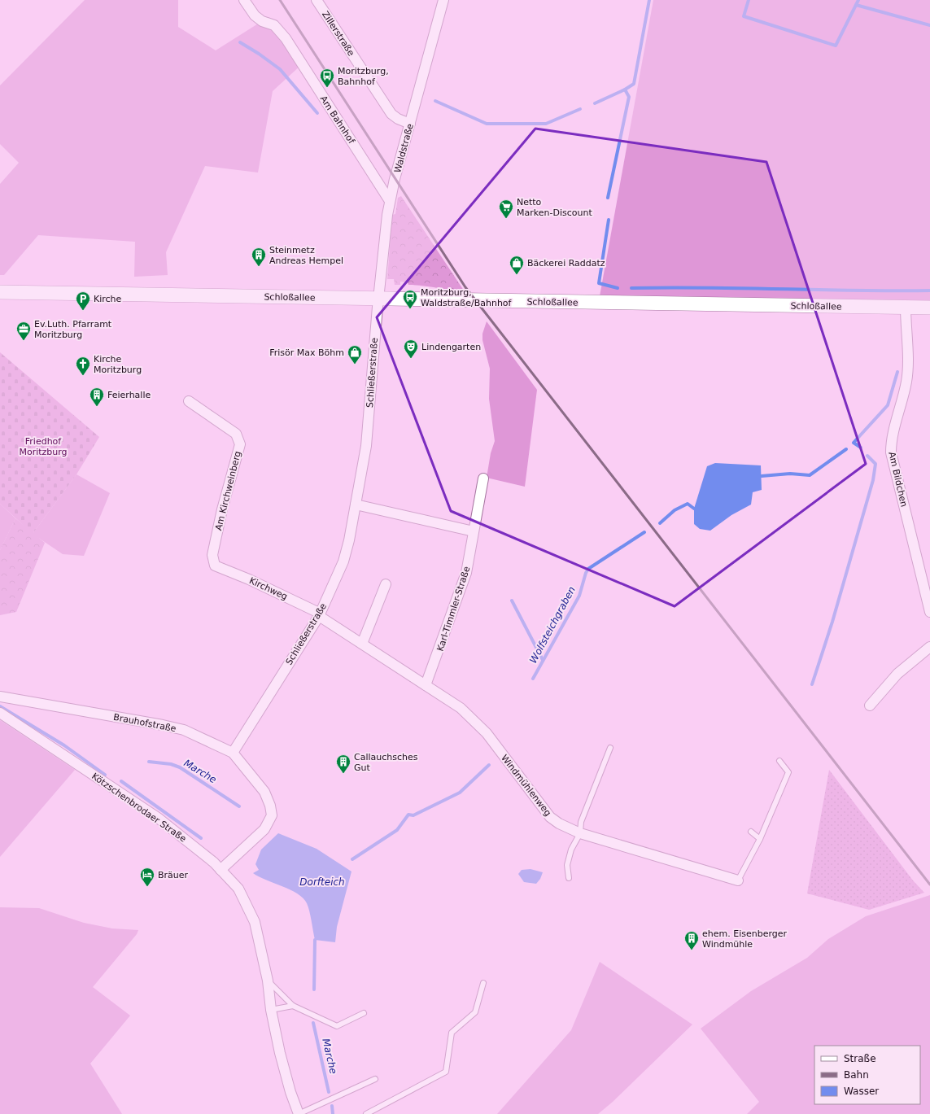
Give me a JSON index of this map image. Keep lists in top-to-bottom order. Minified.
{"streets":{"main road":["Schloßallee"],"street":["Zillerstraße","Am Bahnhof","Waldstraße","Schließerstraße","Am Bildchen","Am Kirchweinberg","Kirchweg","Karl-Timmler-Straße","Brauhofstraße","Windmühlenweg","Kötzschenbrodaer Straße"]},"crossings":[["Zillerstraße","Waldstraße"],["Am Bahnhof","Waldstraße"],["Waldstraße","Schloßallee"],["Waldstraße","Schließerstraße"],["Schloßallee","Schließerstraße"],["Schloßallee","Am Bildchen"],["Schließerstraße","Kirchweg"],["Schließerstraße","Brauhofstraße"],["Schließerstraße","Windmühlenweg"],["Am Kirchweinberg","Kirchweg"],["Kirchweg","Windmühlenweg"],["Karl-Timmler-Straße","Windmühlenweg"],["Brauhofstraße","Kötzschenbrodaer Straße"]],"water":["Wolfsteichgraben","Marche","Dorfteich"],"parks":["Friedhof Moritzburg"],"places":{"bus stop":["Moritzburg, Bahnhof","Moritzburg, Waldstraße/Bahnhof"],"supermarket":["Netto Marken-Discount"],"building":["Steinmetz Andreas Hempel","Feierhalle","Callauchsches Gut","ehem. Eisenberger Windmühle"],"shop":["Bäckerei Raddatz","Frisör Max Böhm"],"parking":["Kirche"],"office":["Ev.Luth. Pfarramt Moritzburg"],"theatre":["Lindengarten"],"church":["Kirche Moritzburg"],"hotel":["Bräuer"]},"legend":["Straße","Bahn","Wasser"]}
